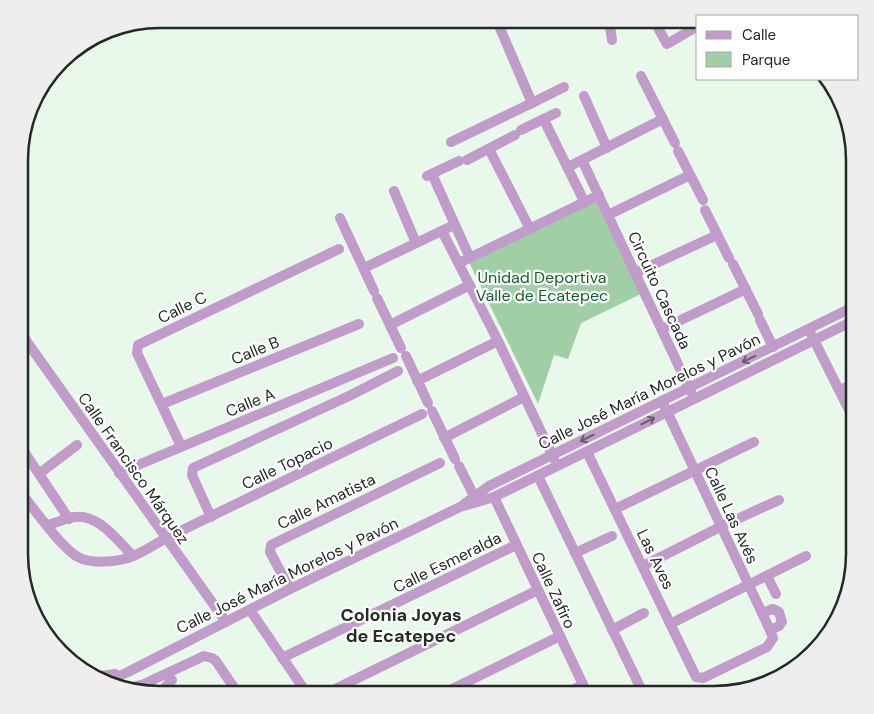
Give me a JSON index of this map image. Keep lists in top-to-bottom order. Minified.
{"streets":{"street":["Circuito Cascada","Calle C","Calle B","Calle José María Morelos y Pavón","Calle A","Calle Topacio","Calle Francisco Márquez","Calle Amatista","Calle Las Avés","Las Aves","Calle Esmeralda","Calle Zafiro"]},"crossings":[["Circuito Cascada","Calle José María Morelos y Pavón"],["Calle C","Calle B"],["Calle C","Calle A"],["Calle José María Morelos y Pavón","Calle Francisco Márquez"],["Calle José María Morelos y Pavón","Calle Amatista"],["Calle José María Morelos y Pavón","Calle Las Avés"],["Calle José María Morelos y Pavón","Las Aves"],["Calle José María Morelos y Pavón","Calle Zafiro"],["Calle A","Calle Francisco Márquez"],["Calle Topacio","Calle Francisco Márquez"],["Calle Las Avés","Las Aves"],["Calle Esmeralda","Calle Zafiro"]],"districts":["Colonia Joyas de Ecatepec"],"parks":["Unidad Deportiva Valle de Ecatepec"],"legend":["Calle","Parque"]}
